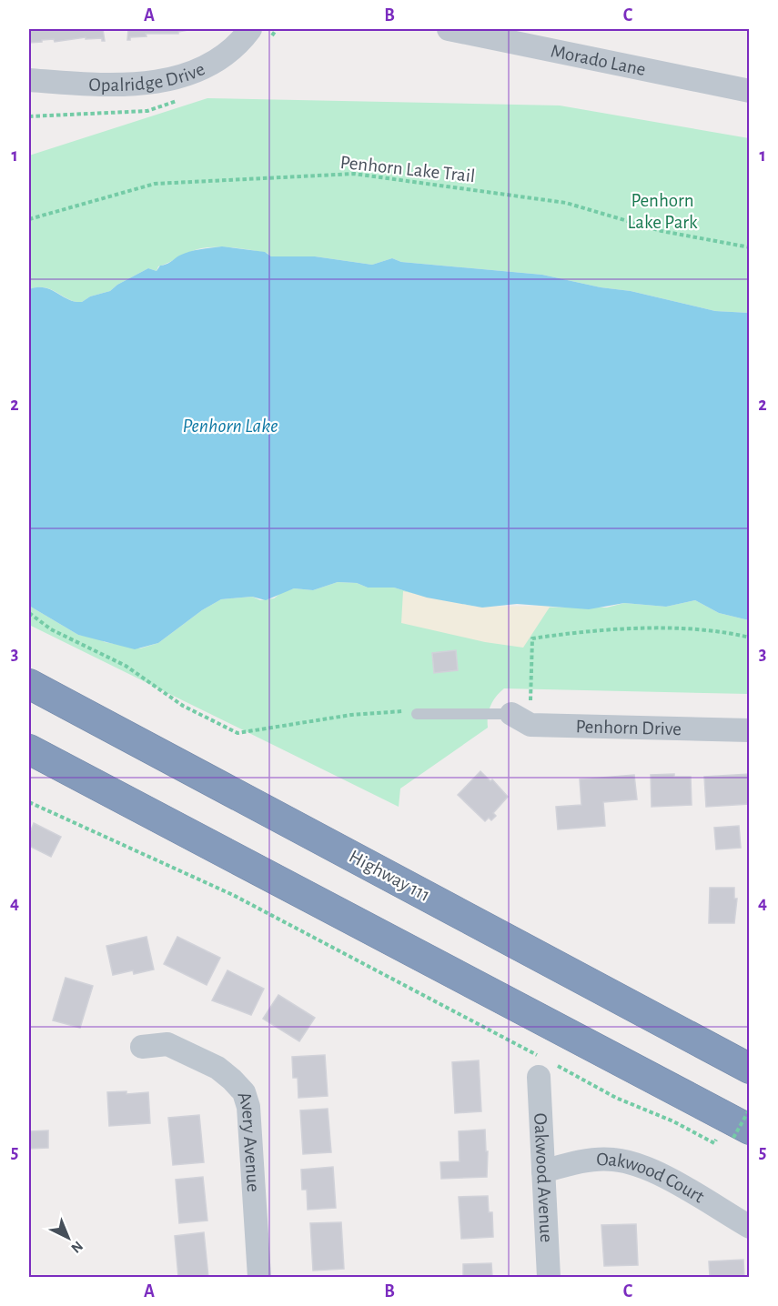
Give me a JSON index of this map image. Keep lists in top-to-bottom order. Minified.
{"streets":{"highway":["Highway 111"],"street":["Morado Lane","Opalridge Drive","Penhorn Drive","Avery Avenue","Oakwood Avenue","Oakwood Court"],"path":["Penhorn Lake Trail"]},"crossings":[["Oakwood Avenue","Oakwood Court"]],"water":["Penhorn Lake"],"parks":["Penhorn Lake Park"],"north":"bottom right","grid":{"columns":["A","B","C"],"rows":["1","2","3","4","5"]}}
